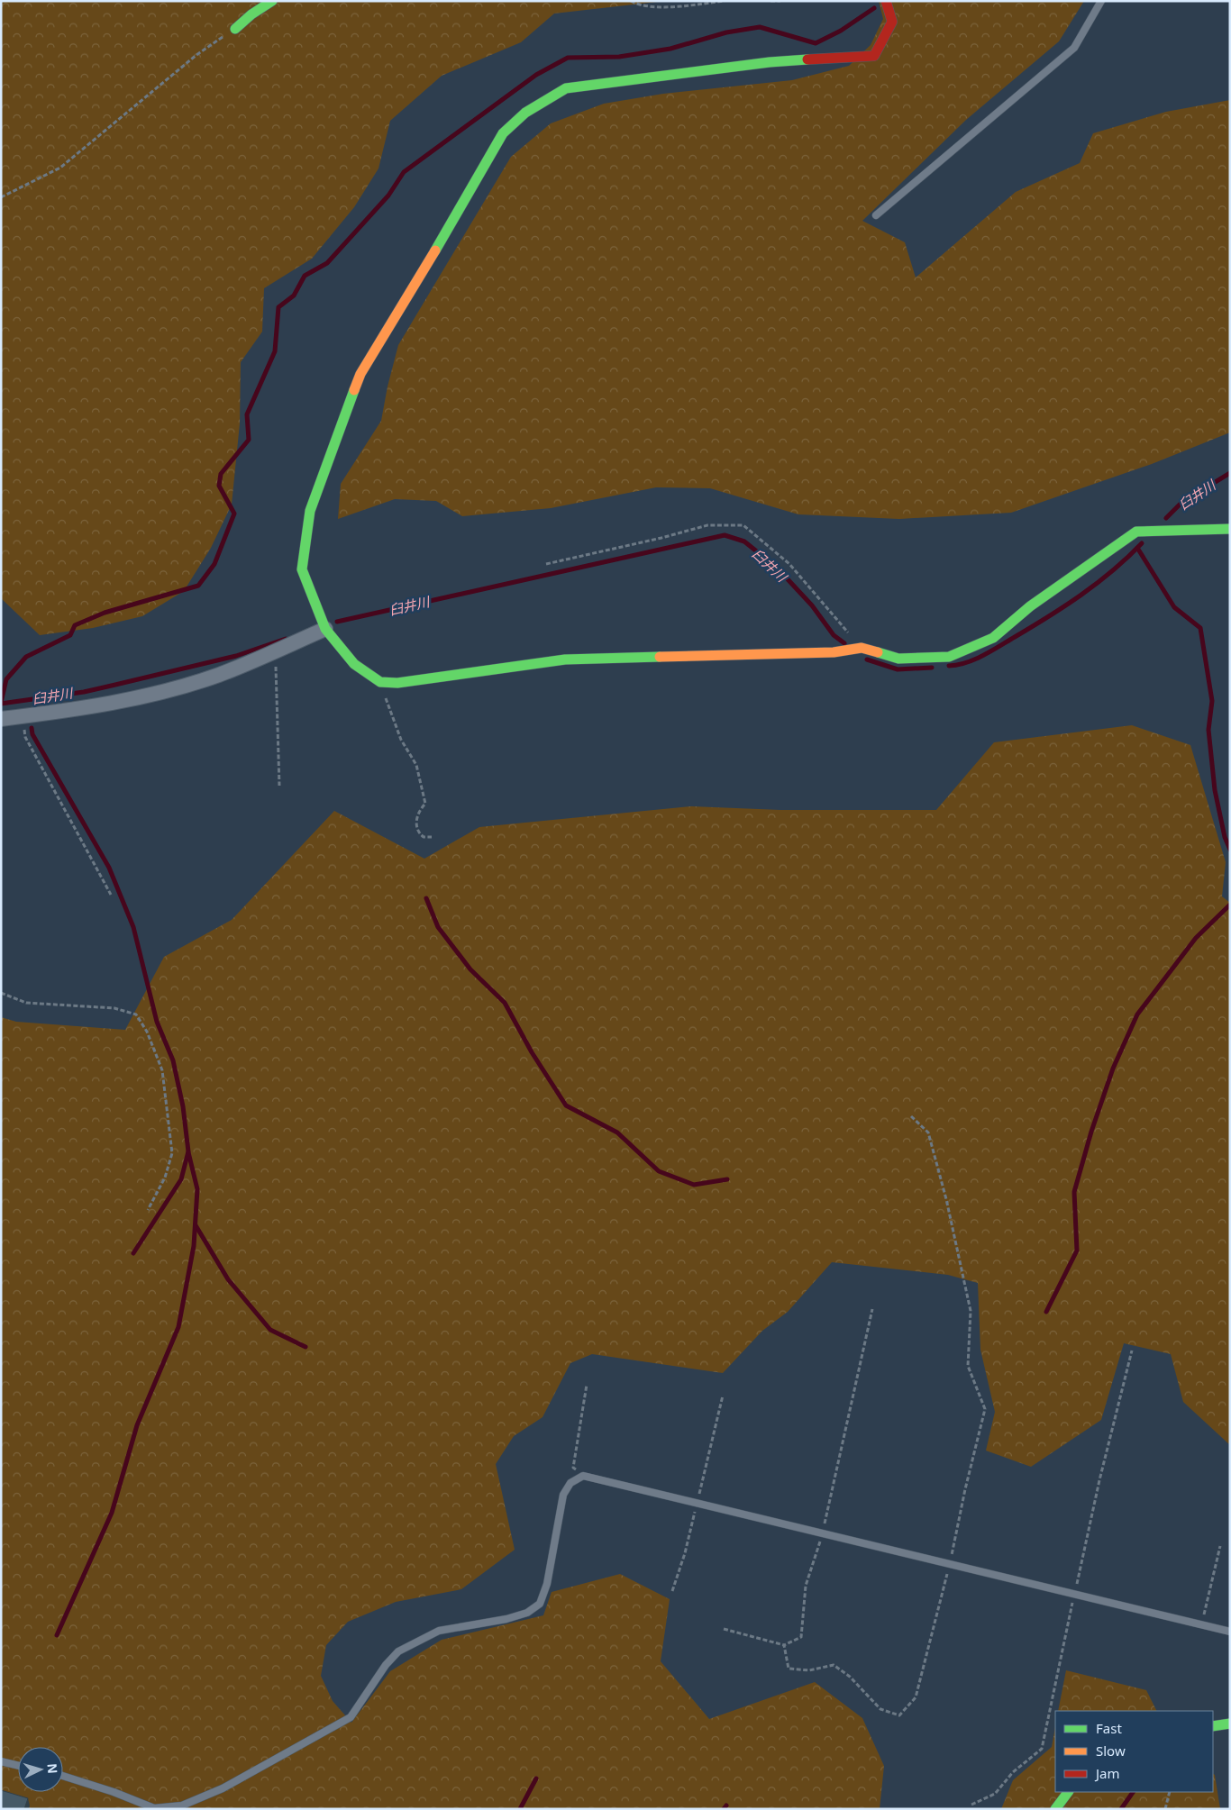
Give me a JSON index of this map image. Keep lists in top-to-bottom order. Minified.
{"water":["臼井川"],"legend":["Fast","Slow","Jam"],"north":"right"}
